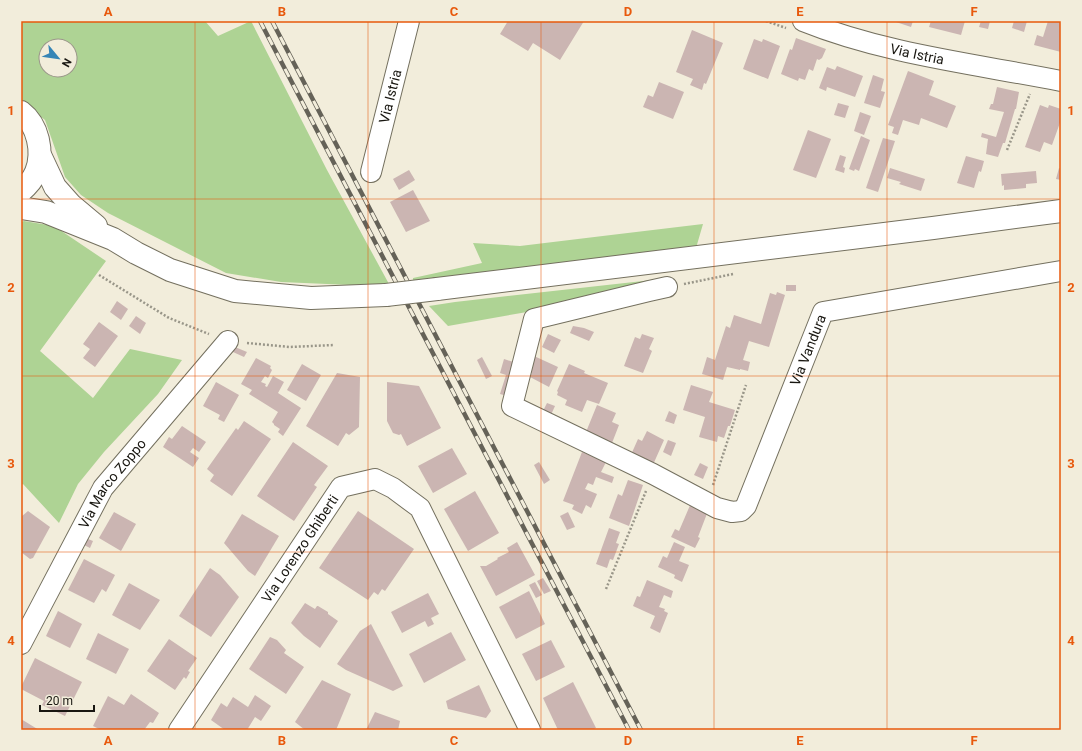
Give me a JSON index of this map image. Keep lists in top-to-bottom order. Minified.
{"streets":{"street":["Via Istria","Via Vandura","Via Marco Zoppo","Via Lorenzo Ghiberti"]},"scale_bar":"20 m","north":"bottom right","grid":{"columns":["A","B","C","D","E","F"],"rows":["1","2","3","4"]}}
